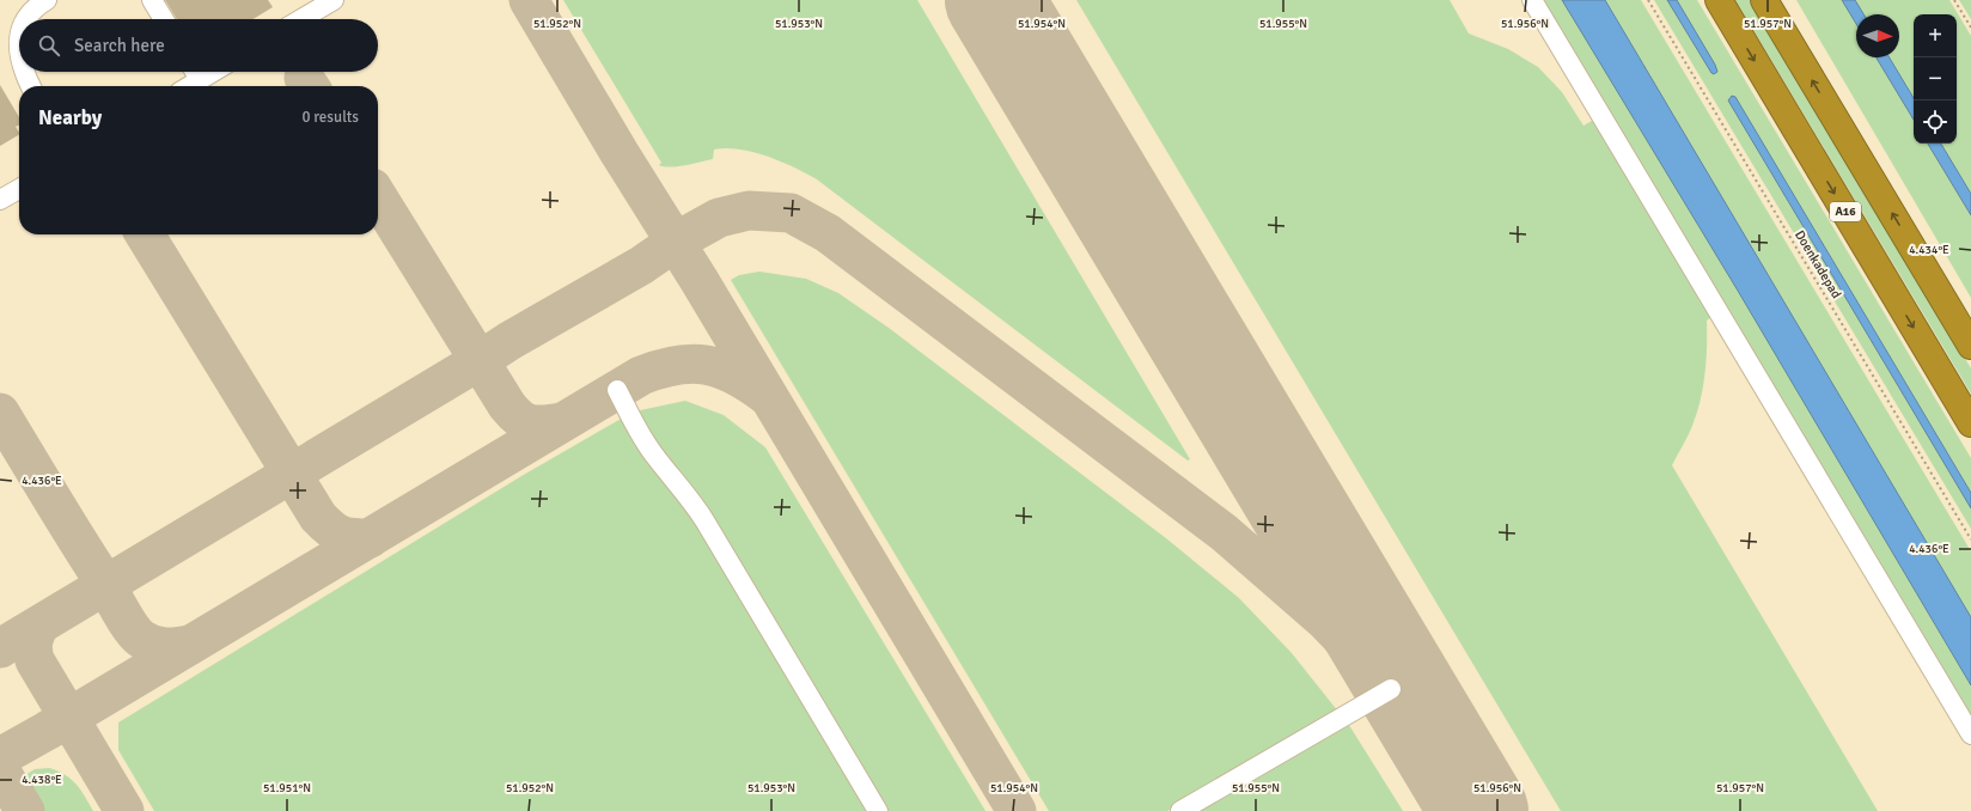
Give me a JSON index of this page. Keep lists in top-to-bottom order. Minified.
{"streets":{"highway":["A16"],"path":["Doenkadepad"]},"north":"right","page":{"map_buttons":["+","−"],"search":"Search here","heading":["Nearby","0 results"]},"coordinates":["51.952°N","51.953°N","51.954°N","51.955°N","51.956°N","51.957°N","4.434°E","4.436°E","4.438°E","51.951°N"]}
